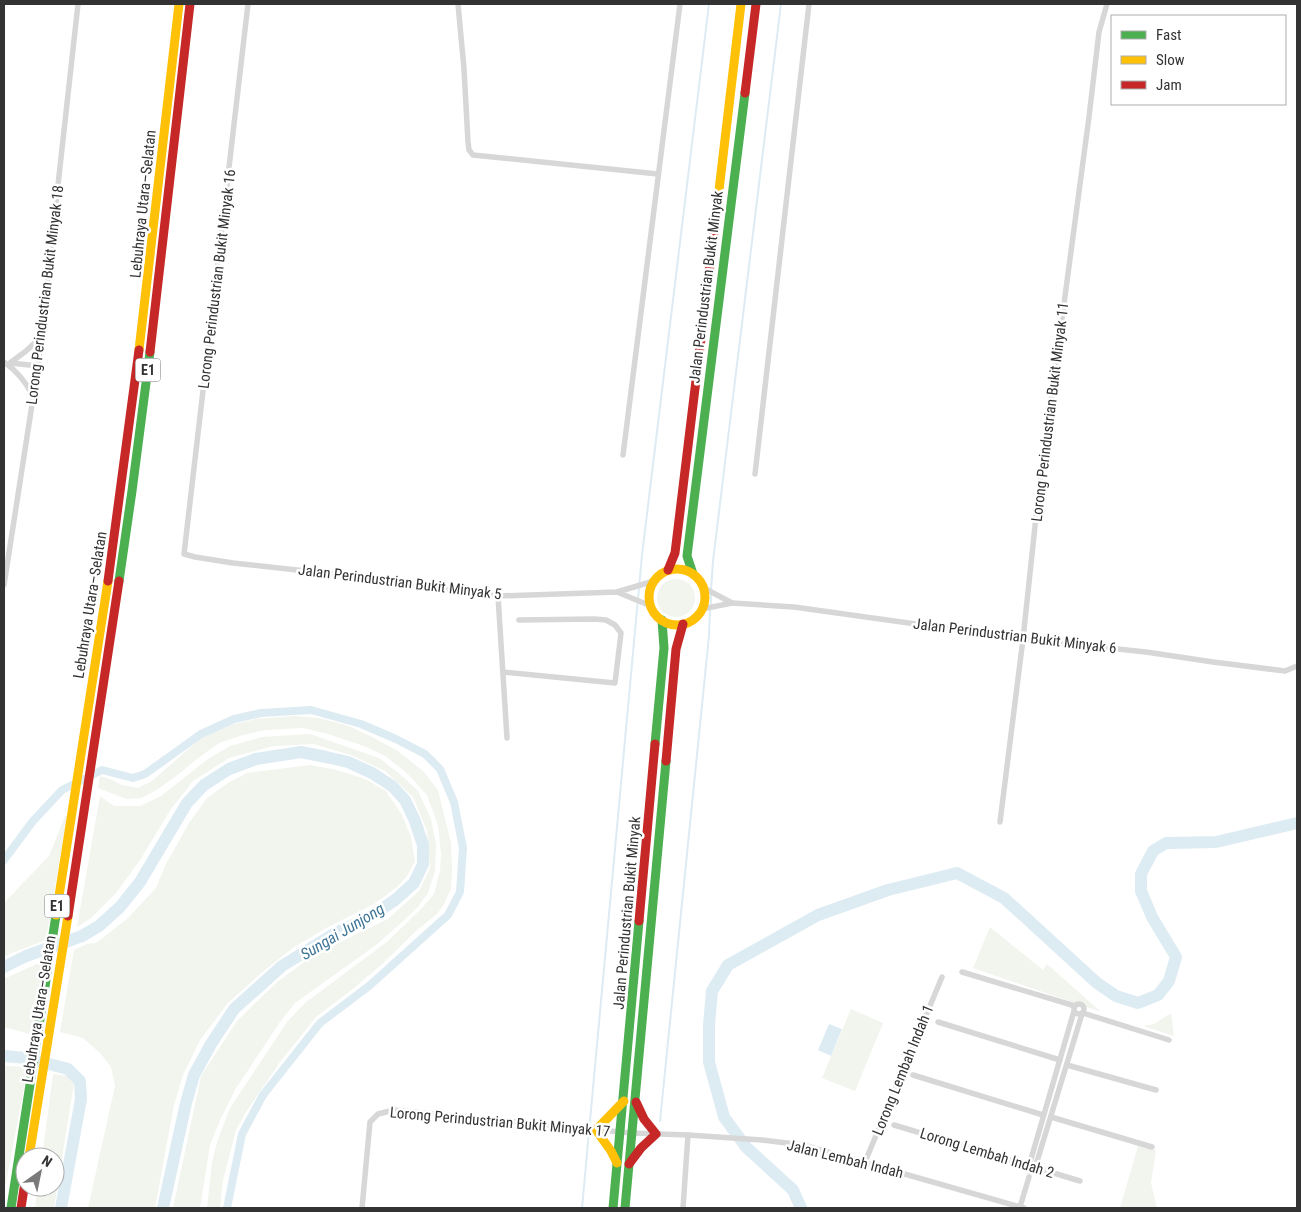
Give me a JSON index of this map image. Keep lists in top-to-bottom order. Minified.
{"streets":{"main road":["Lebuhraya Utara–Selatan","Jalan Perindustrian Bukit Minyak","E1"],"street":["Lorong Perindustrian Bukit Minyak 16","Lorong Perindustrian Bukit Minyak 18","Lorong Perindustrian Bukit Minyak 11","Jalan Perindustrian Bukit Minyak 5","Jalan Perindustrian Bukit Minyak 6","Lorong Lembah Indah 1","Lorong Perindustrian Bukit Minyak 17","Lorong Lembah Indah 2","Jalan Lembah Indah"]},"crossings":[["Lorong Perindustrian Bukit Minyak 16","Jalan Perindustrian Bukit Minyak 5"],["Jalan Perindustrian Bukit Minyak","Lorong Perindustrian Bukit Minyak 17"],["Jalan Perindustrian Bukit Minyak","Jalan Lembah Indah"],["Lorong Perindustrian Bukit Minyak 11","Jalan Perindustrian Bukit Minyak 6"],["Lorong Lembah Indah 1","Jalan Lembah Indah"],["Lorong Perindustrian Bukit Minyak 17","Jalan Lembah Indah"]],"water":["Sungai Junjong"],"legend":["Fast","Slow","Jam"],"north":"top right"}
